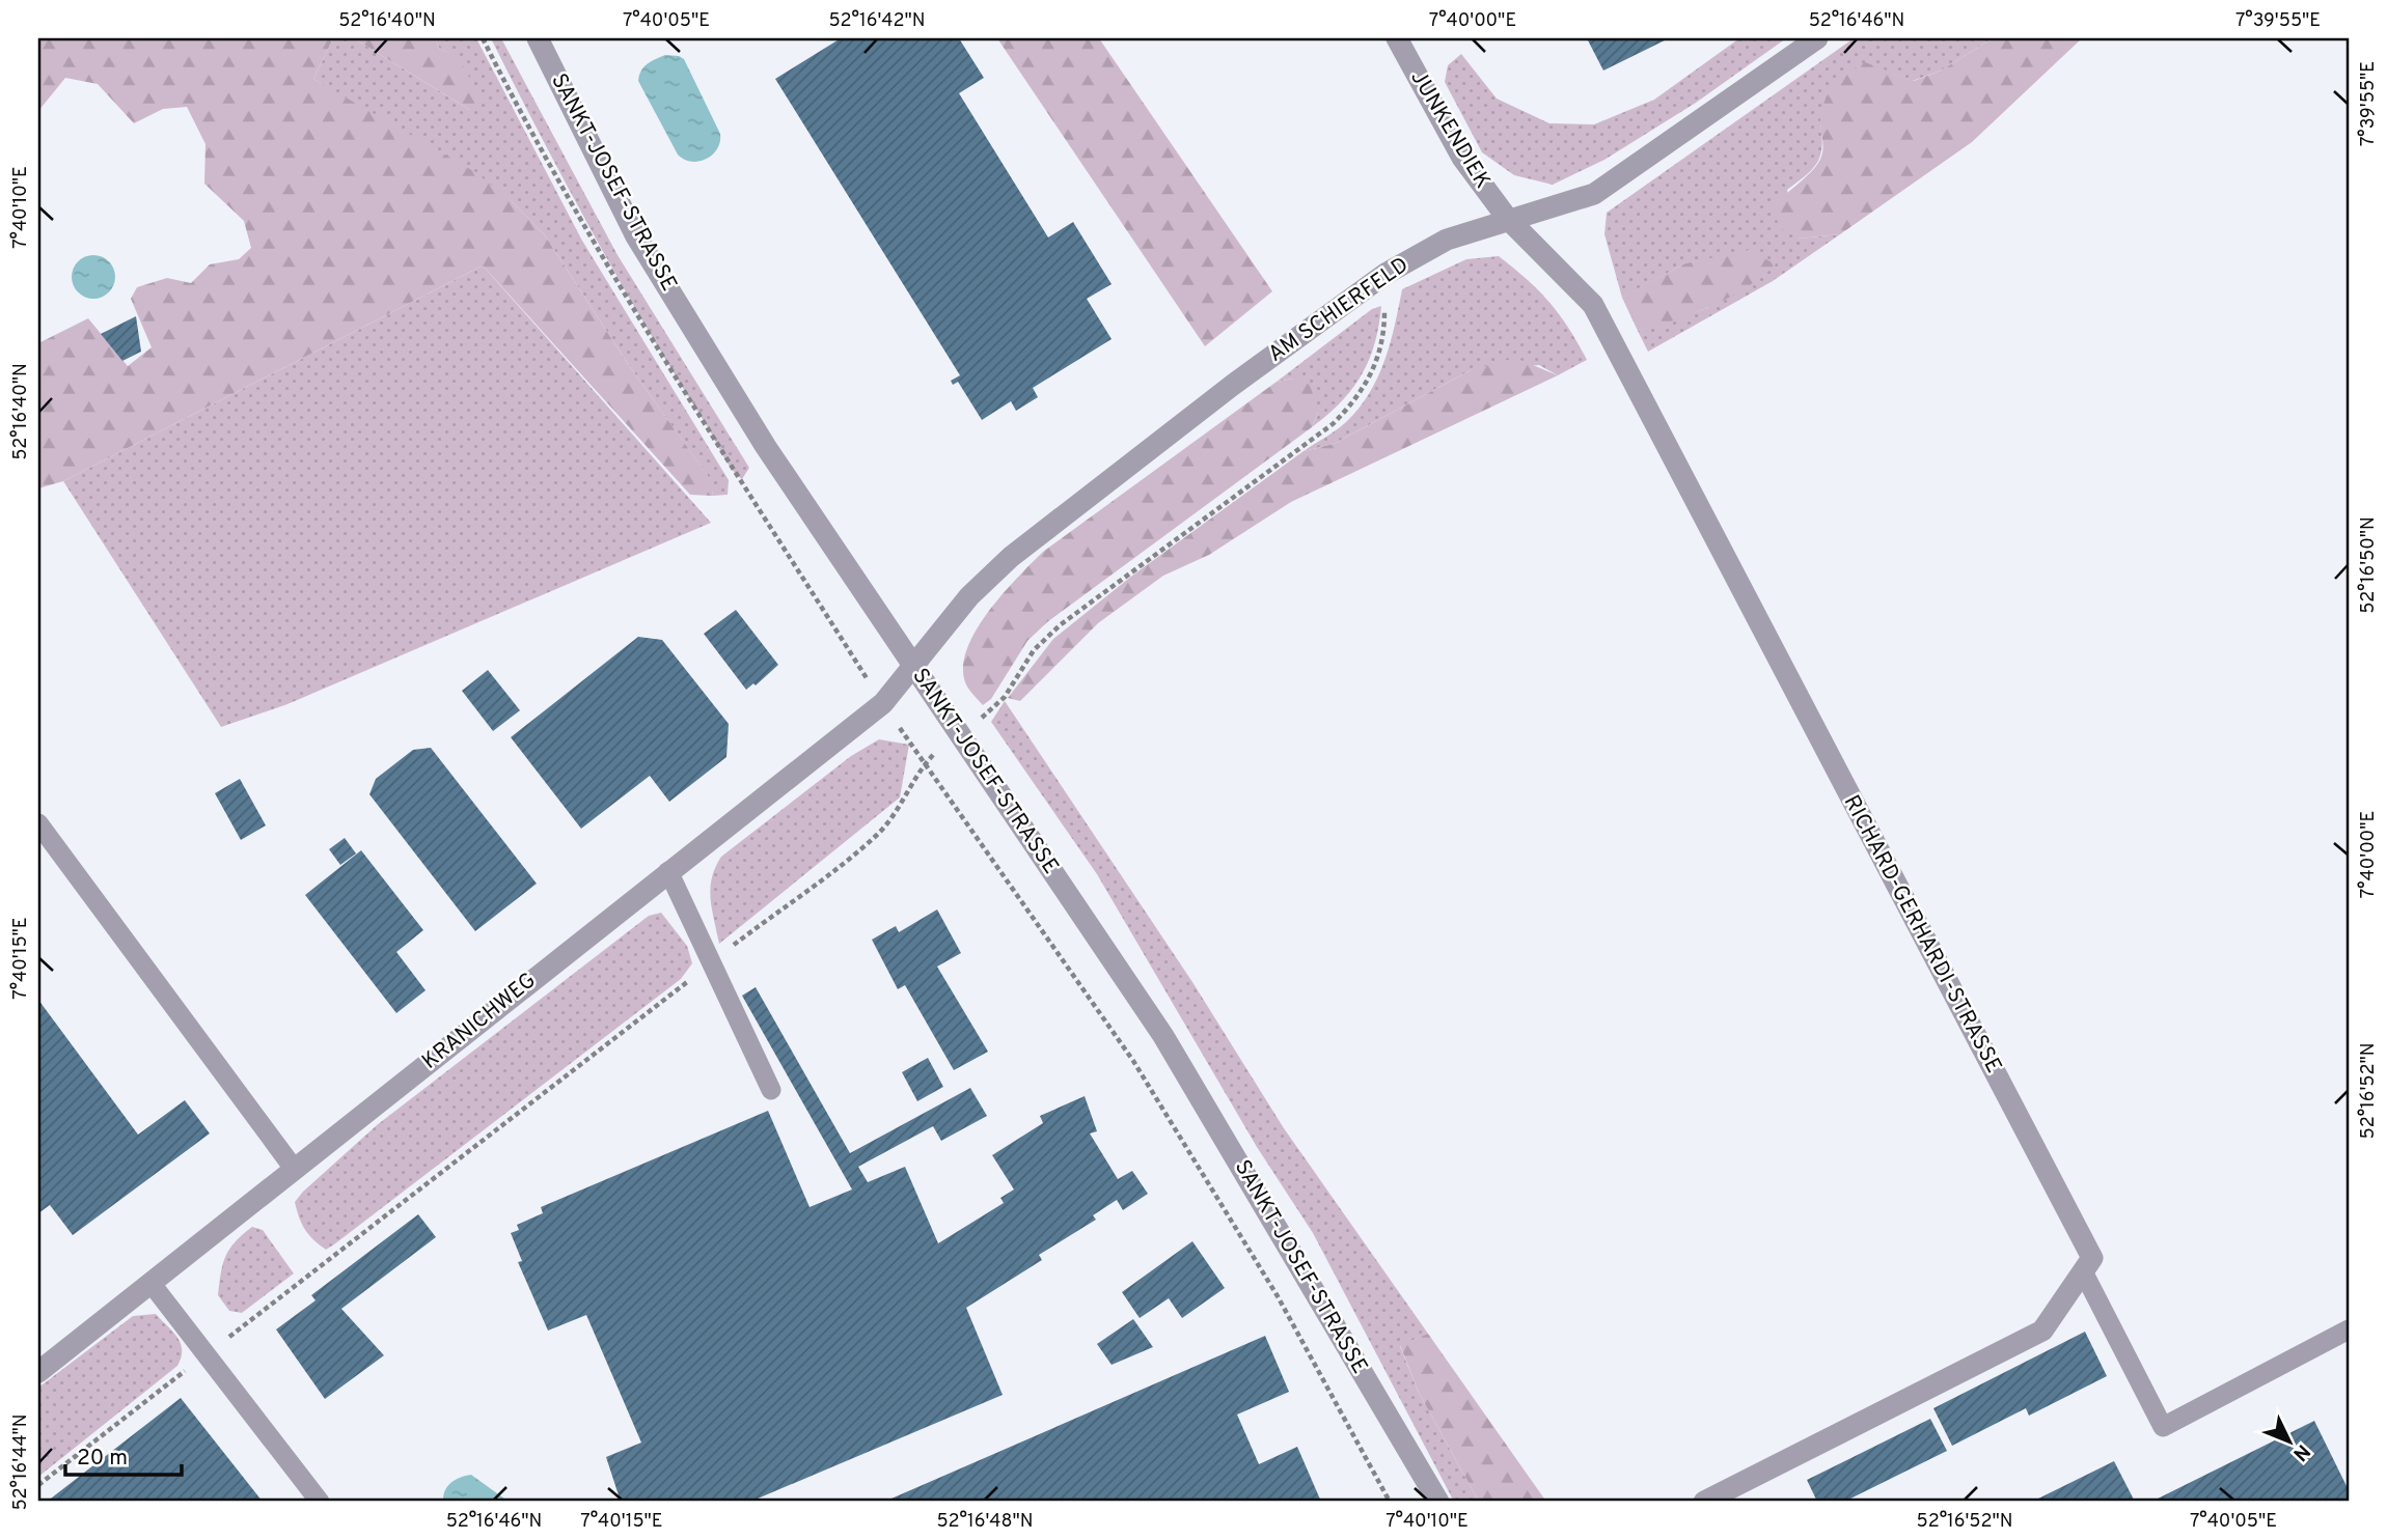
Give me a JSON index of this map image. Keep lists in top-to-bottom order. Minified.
{"streets":{"street":["JUNKENDIEK","SANKT-JOSEF-STRASSE","AM SCHIERFELD","RICHARD-GERHARDI-STRASSE","KRANICHWEG"]},"crossings":[["JUNKENDIEK","AM SCHIERFELD"],["JUNKENDIEK","RICHARD-GERHARDI-STRASSE"],["SANKT-JOSEF-STRASSE","AM SCHIERFELD"],["SANKT-JOSEF-STRASSE","KRANICHWEG"],["AM SCHIERFELD","RICHARD-GERHARDI-STRASSE"],["AM SCHIERFELD","KRANICHWEG"]],"scale_bar":"20 m","north":"bottom right","coordinates":["52°16'40\"N","7°40'05\"E","52°16'42\"N","7°40'00\"E","52°16'46\"N","7°39'55\"E","7°40'10\"E","52°16'50\"N","7°40'15\"E","52°16'52\"N","52°16'44\"N","52°16'48\"N"]}
